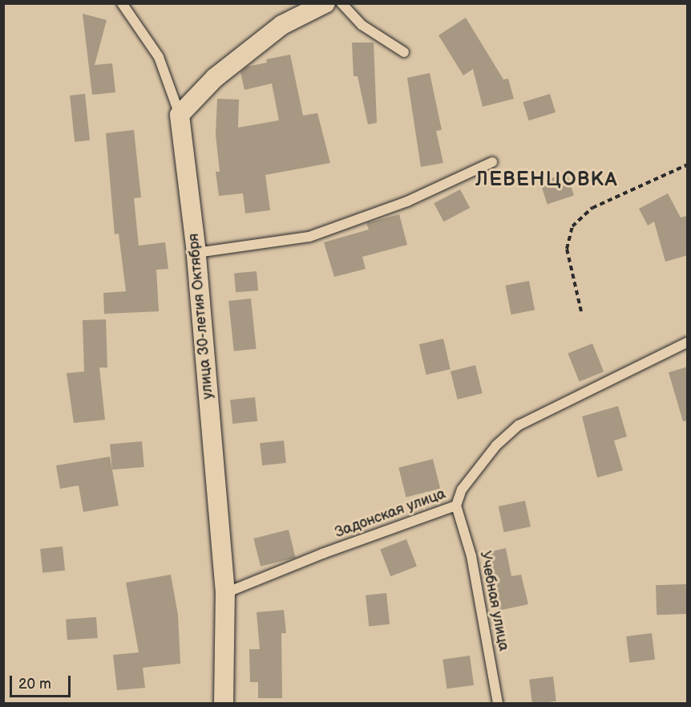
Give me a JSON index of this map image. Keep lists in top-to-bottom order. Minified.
{"streets":{"street":["улица 30-летия Октября"],"lane":["Задонская улица","Учебная улица"]},"crossings":[["улица 30-летия Октября","Задонская улица"],["Задонская улица","Учебная улица"]],"districts":["ЛЕВЕНЦОВКА"],"scale_bar":"20 m"}
